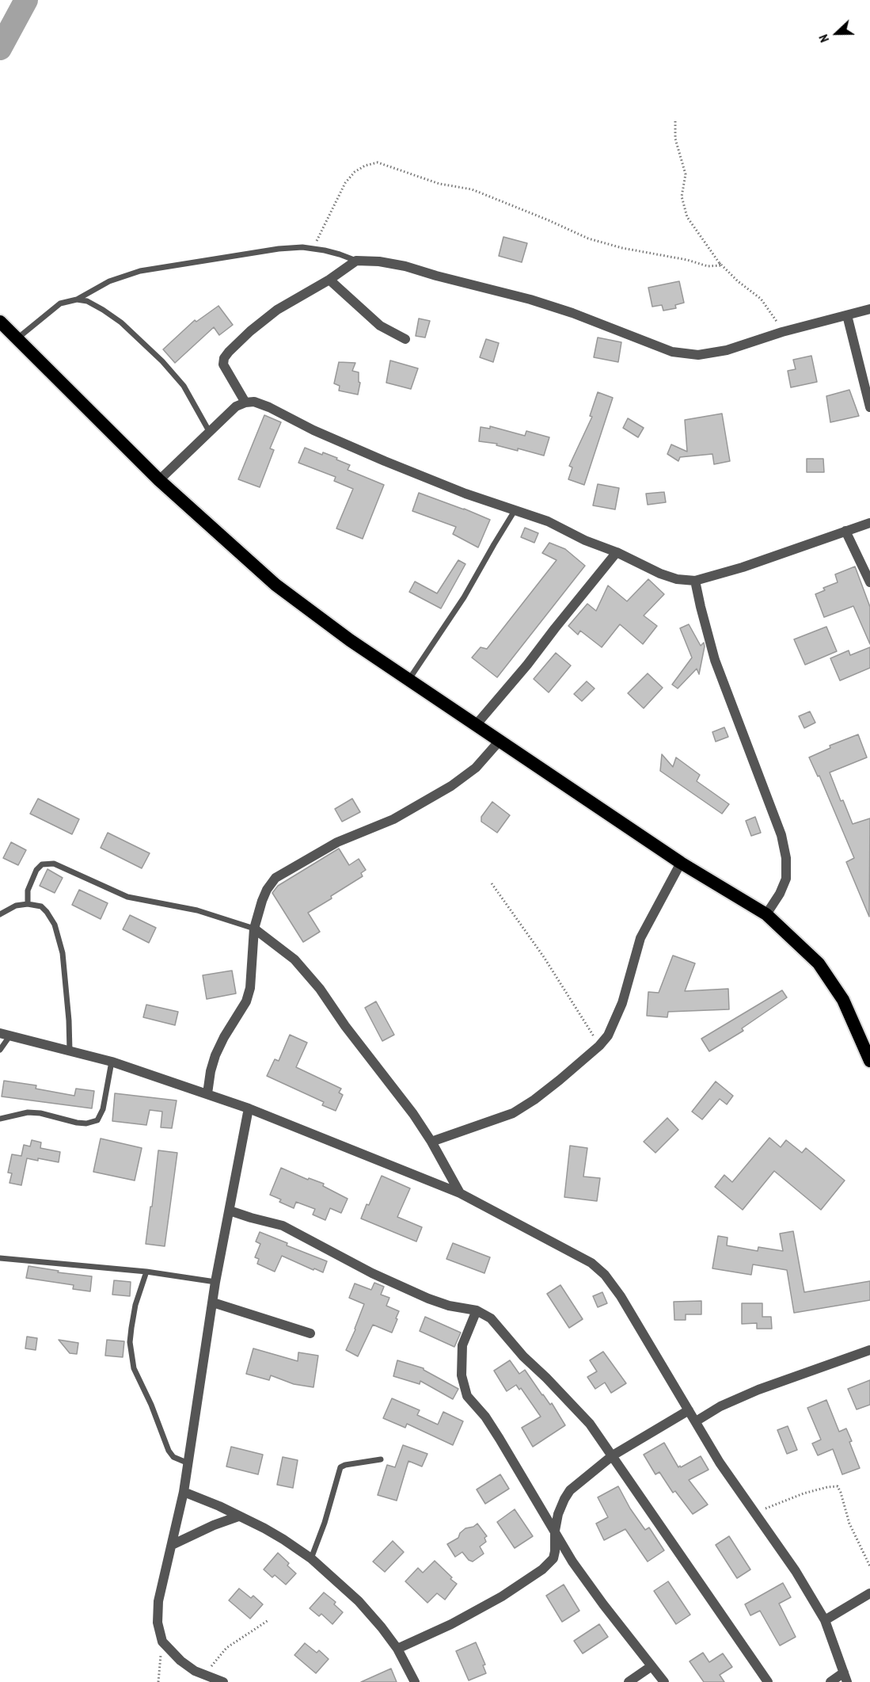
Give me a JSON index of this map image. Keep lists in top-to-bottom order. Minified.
{"north":"left"}
